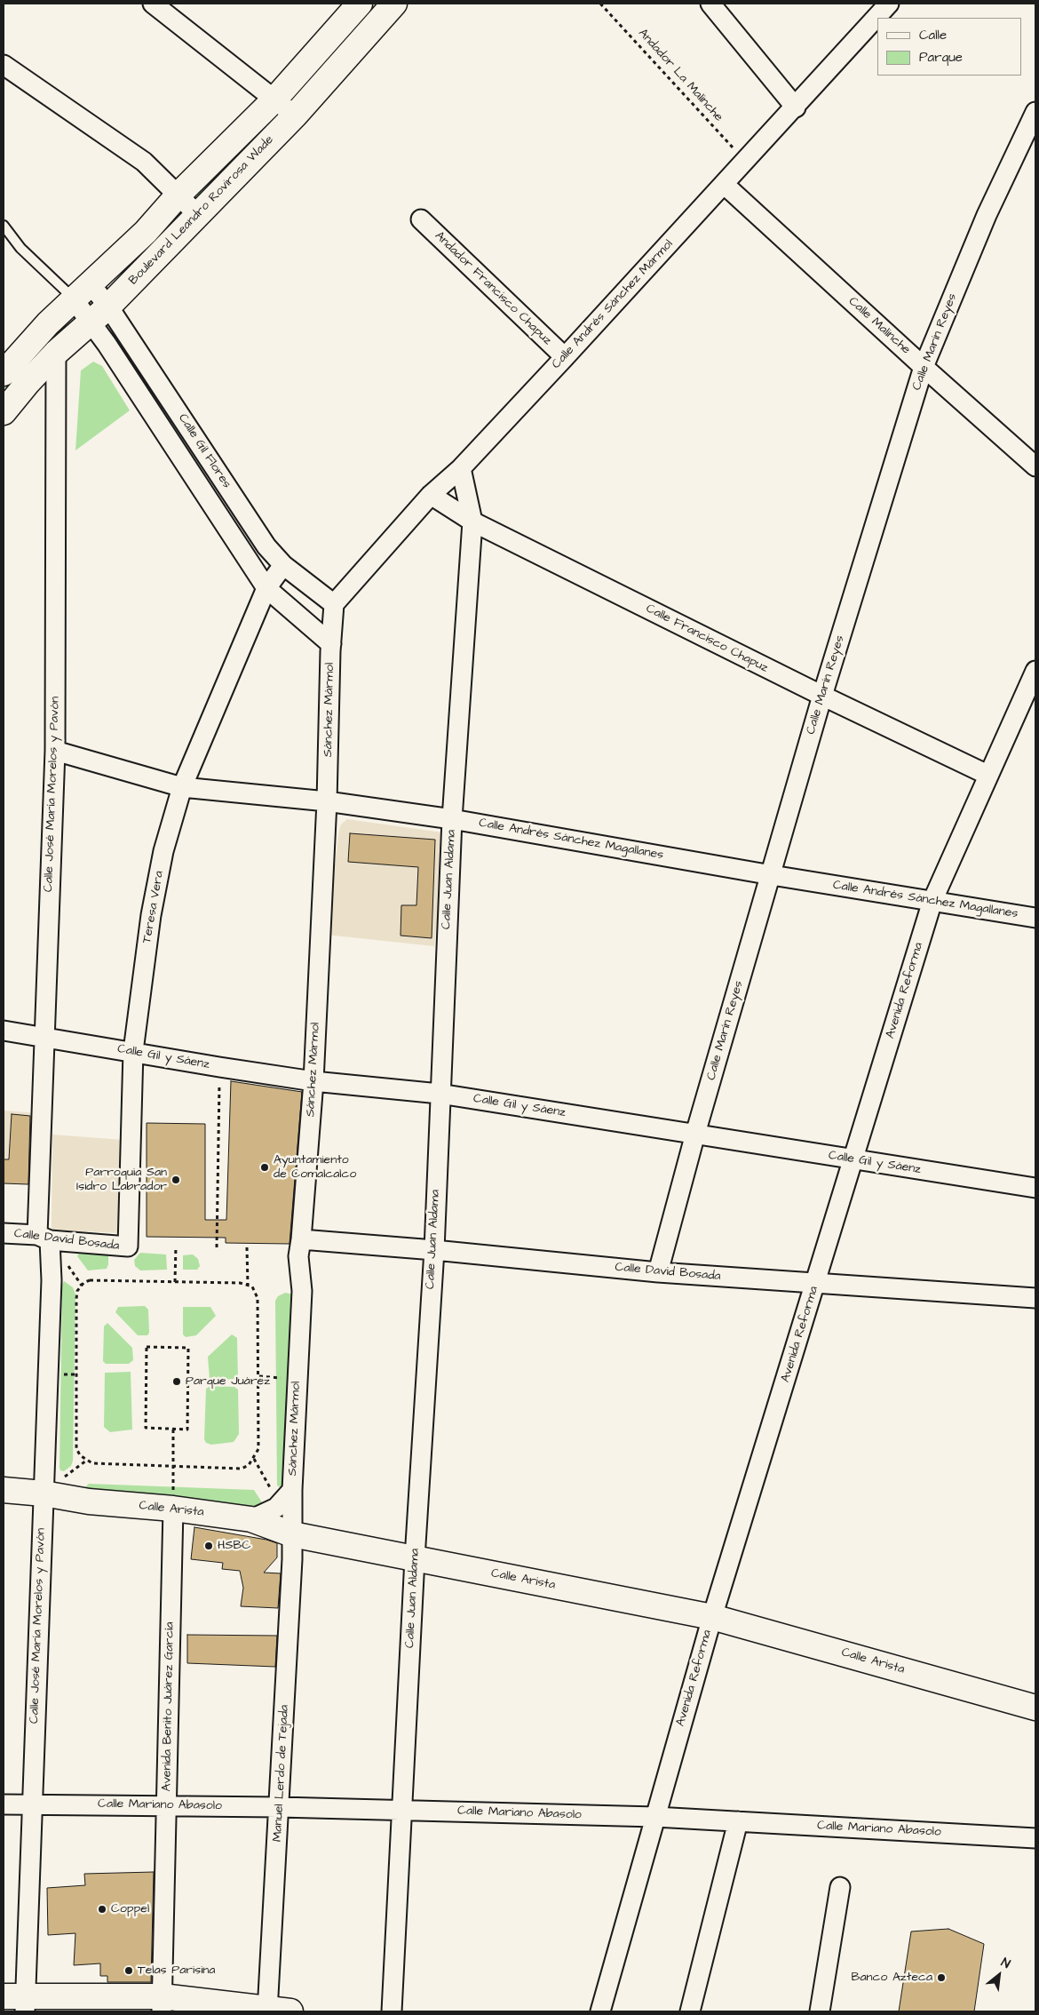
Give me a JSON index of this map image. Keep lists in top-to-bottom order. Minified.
{"streets":{"street":["Boulevard Leandro Rovirosa Wade","Andador Francisco Chapuz","Calle Andrés Sánchez Mármol","Calle Malinche","Calle Marín Reyes","Calle Gil Flores","Calle Francisco Chapuz","Sánchez Mármol","Calle José María Morelos y Pavón","Calle Andrés Sánchez Magallanes","Calle Juan Aldama","Teresa Vera","Avenida Reforma","Calle Gil y Sáenz","Calle David Bosada","Calle Arista","Avenida Benito Juárez García","Manuel Lerdo de Tejada","Calle Mariano Abasolo"],"path":["Andador La Malinche"]},"crossings":[["Andador La Malinche","Calle Andrés Sánchez Mármol"],["Boulevard Leandro Rovirosa Wade","Calle Gil Flores"],["Boulevard Leandro Rovirosa Wade","Calle José María Morelos y Pavón"],["Andador Francisco Chapuz","Calle Andrés Sánchez Mármol"],["Calle Andrés Sánchez Mármol","Calle Malinche"],["Calle Andrés Sánchez Mármol","Calle Gil Flores"],["Calle Andrés Sánchez Mármol","Calle Francisco Chapuz"],["Calle Andrés Sánchez Mármol","Sánchez Mármol"],["Calle Andrés Sánchez Mármol","Calle Juan Aldama"],["Calle Malinche","Calle Marín Reyes"],["Calle Marín Reyes","Calle Francisco Chapuz"],["Calle Marín Reyes","Calle Andrés Sánchez Magallanes"],["Calle Marín Reyes","Calle Gil y Sáenz"],["Calle Marín Reyes","Calle David Bosada"],["Calle Gil Flores","Sánchez Mármol"],["Calle Gil Flores","Teresa Vera"],["Calle Francisco Chapuz","Calle Juan Aldama"],["Calle Francisco Chapuz","Avenida Reforma"],["Sánchez Mármol","Calle Andrés Sánchez Magallanes"],["Sánchez Mármol","Calle Gil y Sáenz"],["Sánchez Mármol","Calle David Bosada"],["Sánchez Mármol","Calle Arista"],["Sánchez Mármol","Manuel Lerdo de Tejada"],["Calle José María Morelos y Pavón","Calle Andrés Sánchez Magallanes"],["Calle José María Morelos y Pavón","Calle Gil y Sáenz"],["Calle José María Morelos y Pavón","Calle David Bosada"],["Calle José María Morelos y Pavón","Calle Arista"],["Calle José María Morelos y Pavón","Calle Mariano Abasolo"],["Calle Andrés Sánchez Magallanes","Calle Juan Aldama"],["Calle Andrés Sánchez Magallanes","Teresa Vera"],["Calle Andrés Sánchez Magallanes","Avenida Reforma"],["Calle Juan Aldama","Calle Gil y Sáenz"],["Calle Juan Aldama","Calle David Bosada"],["Calle Juan Aldama","Calle Arista"],["Calle Juan Aldama","Calle Mariano Abasolo"],["Teresa Vera","Calle Gil y Sáenz"],["Teresa Vera","Calle David Bosada"],["Avenida Reforma","Calle Gil y Sáenz"],["Avenida Reforma","Calle David Bosada"],["Avenida Reforma","Calle Arista"],["Avenida Reforma","Calle Mariano Abasolo"],["Calle Arista","Avenida Benito Juárez García"],["Calle Arista","Manuel Lerdo de Tejada"],["Avenida Benito Juárez García","Calle Mariano Abasolo"],["Manuel Lerdo de Tejada","Calle Mariano Abasolo"]],"places":["Ayuntamiento de Comalcalco","Parroquia San Isidro Labrador","Parque Juárez","HSBC","Coppel","Telas Parisina","Banco Azteca"],"legend":["Calle","Parque"],"north":"top right"}
